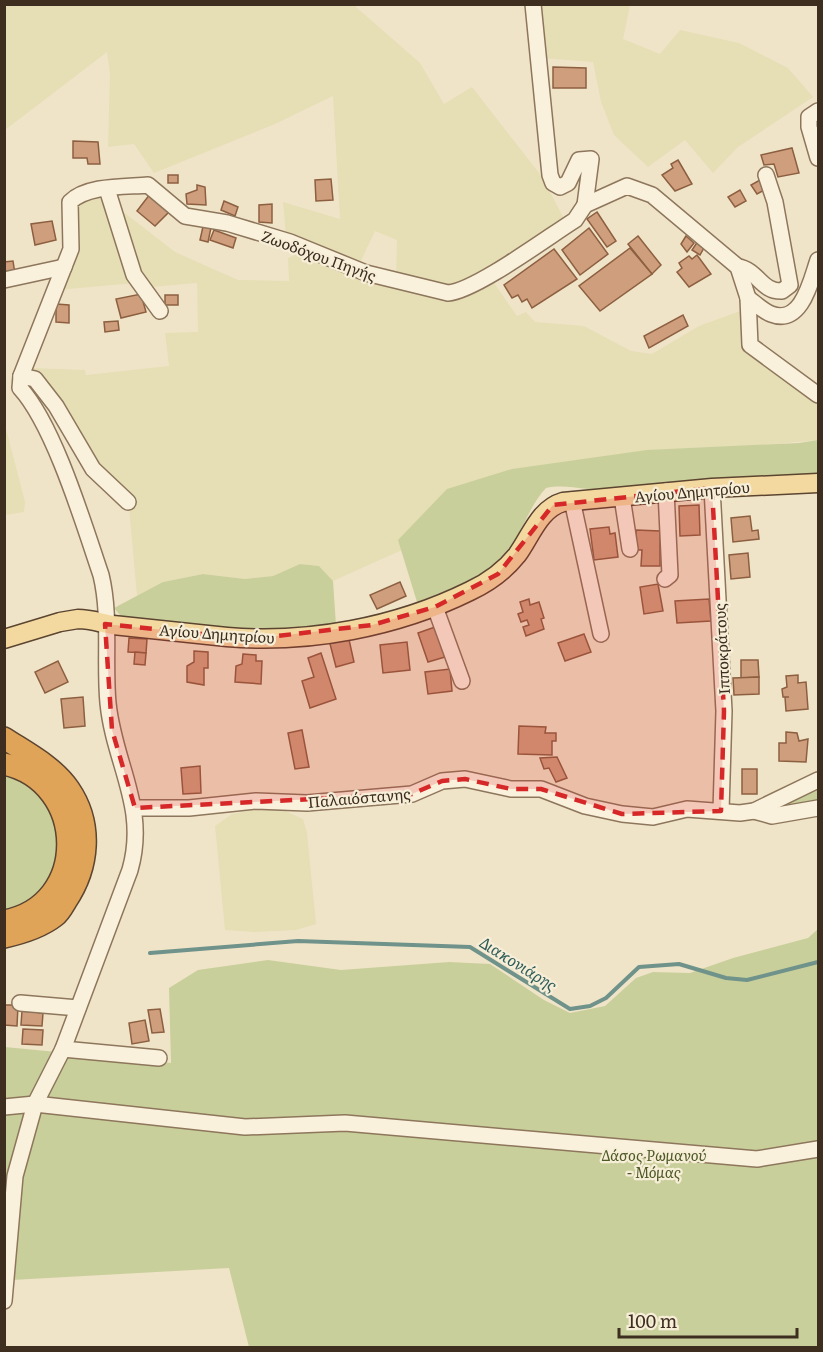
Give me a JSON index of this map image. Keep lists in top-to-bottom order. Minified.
{"streets":{"main road":["Αγίου Δημητρίου"],"street":["Ζωοδόχου Πηγής","Ιπποκράτους","Παλαιόστανης"]},"crossings":[["Αγίου Δημητρίου","Ιπποκράτους"],["Ιπποκράτους","Παλαιόστανης"]],"water":["Διακονιάρης"],"parks":["Δάσος Ρωμανού - Μόμας"],"scale_bar":"100 m"}
